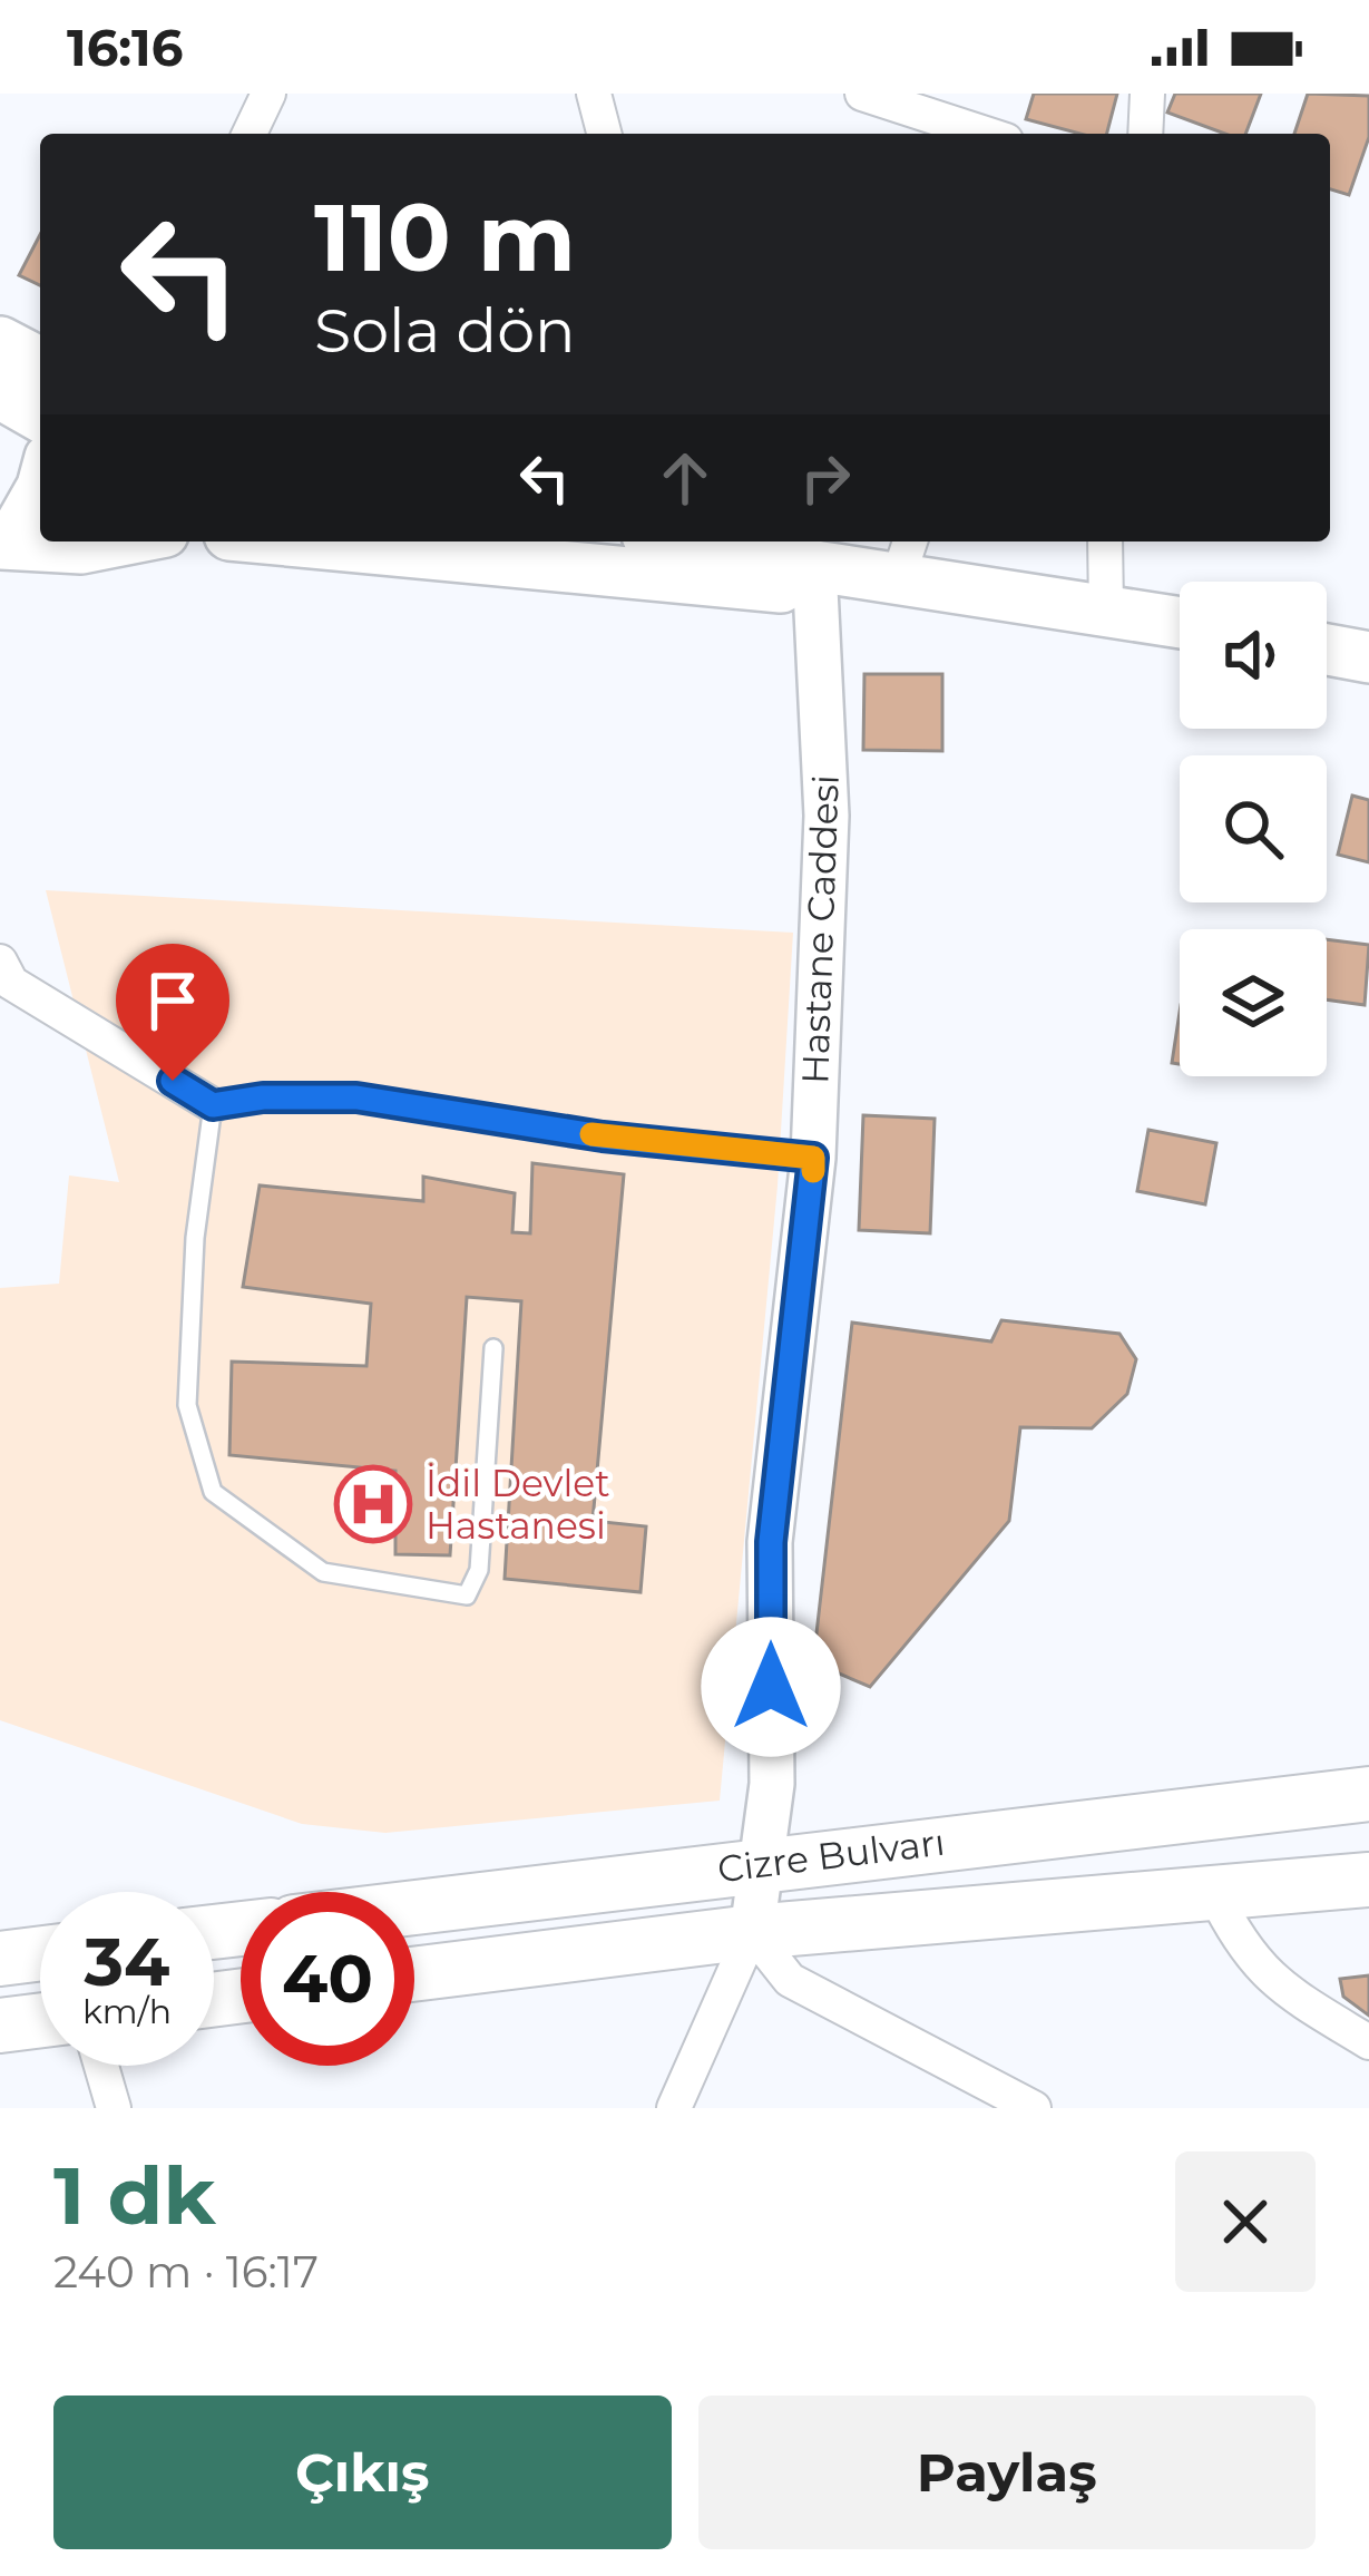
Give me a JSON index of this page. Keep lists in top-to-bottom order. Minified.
{"streets":{"main road":["Cizre Bulvarı"],"street":["Hastane Caddesi"]},"crossings":[["Hastane Caddesi","Cizre Bulvarı"]],"places":{"hospital":["İdil Devlet Hastanesi"]},"page":{"status":"16:16","turn":["110 m","Sola dön"],"speed":"34 km/h","limit":"40","heading":["1 dk","240 m · 16:17"],"buttons":["Çıkış","Paylaş"]}}
